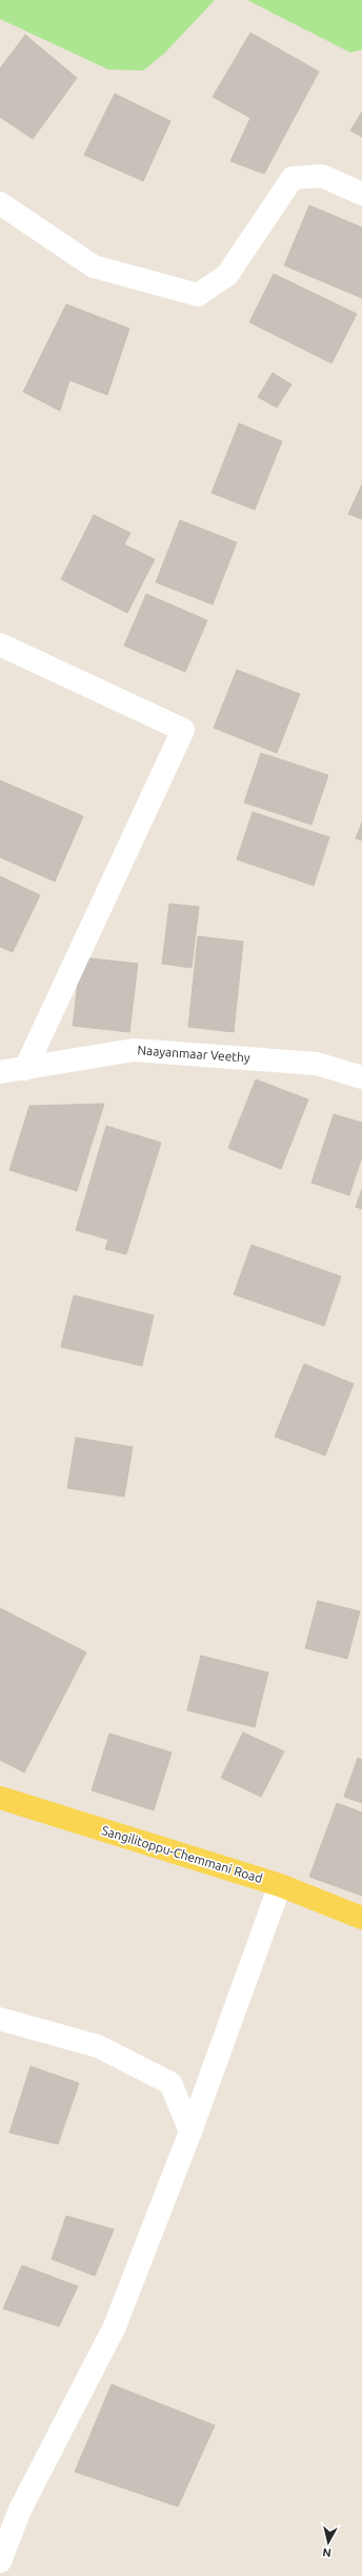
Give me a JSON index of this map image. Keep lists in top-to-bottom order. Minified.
{"streets":{"main road":["Sangilitoppu-Chemmani Road"],"street":["Naayanmaar Veethy"]},"north":"bottom"}
